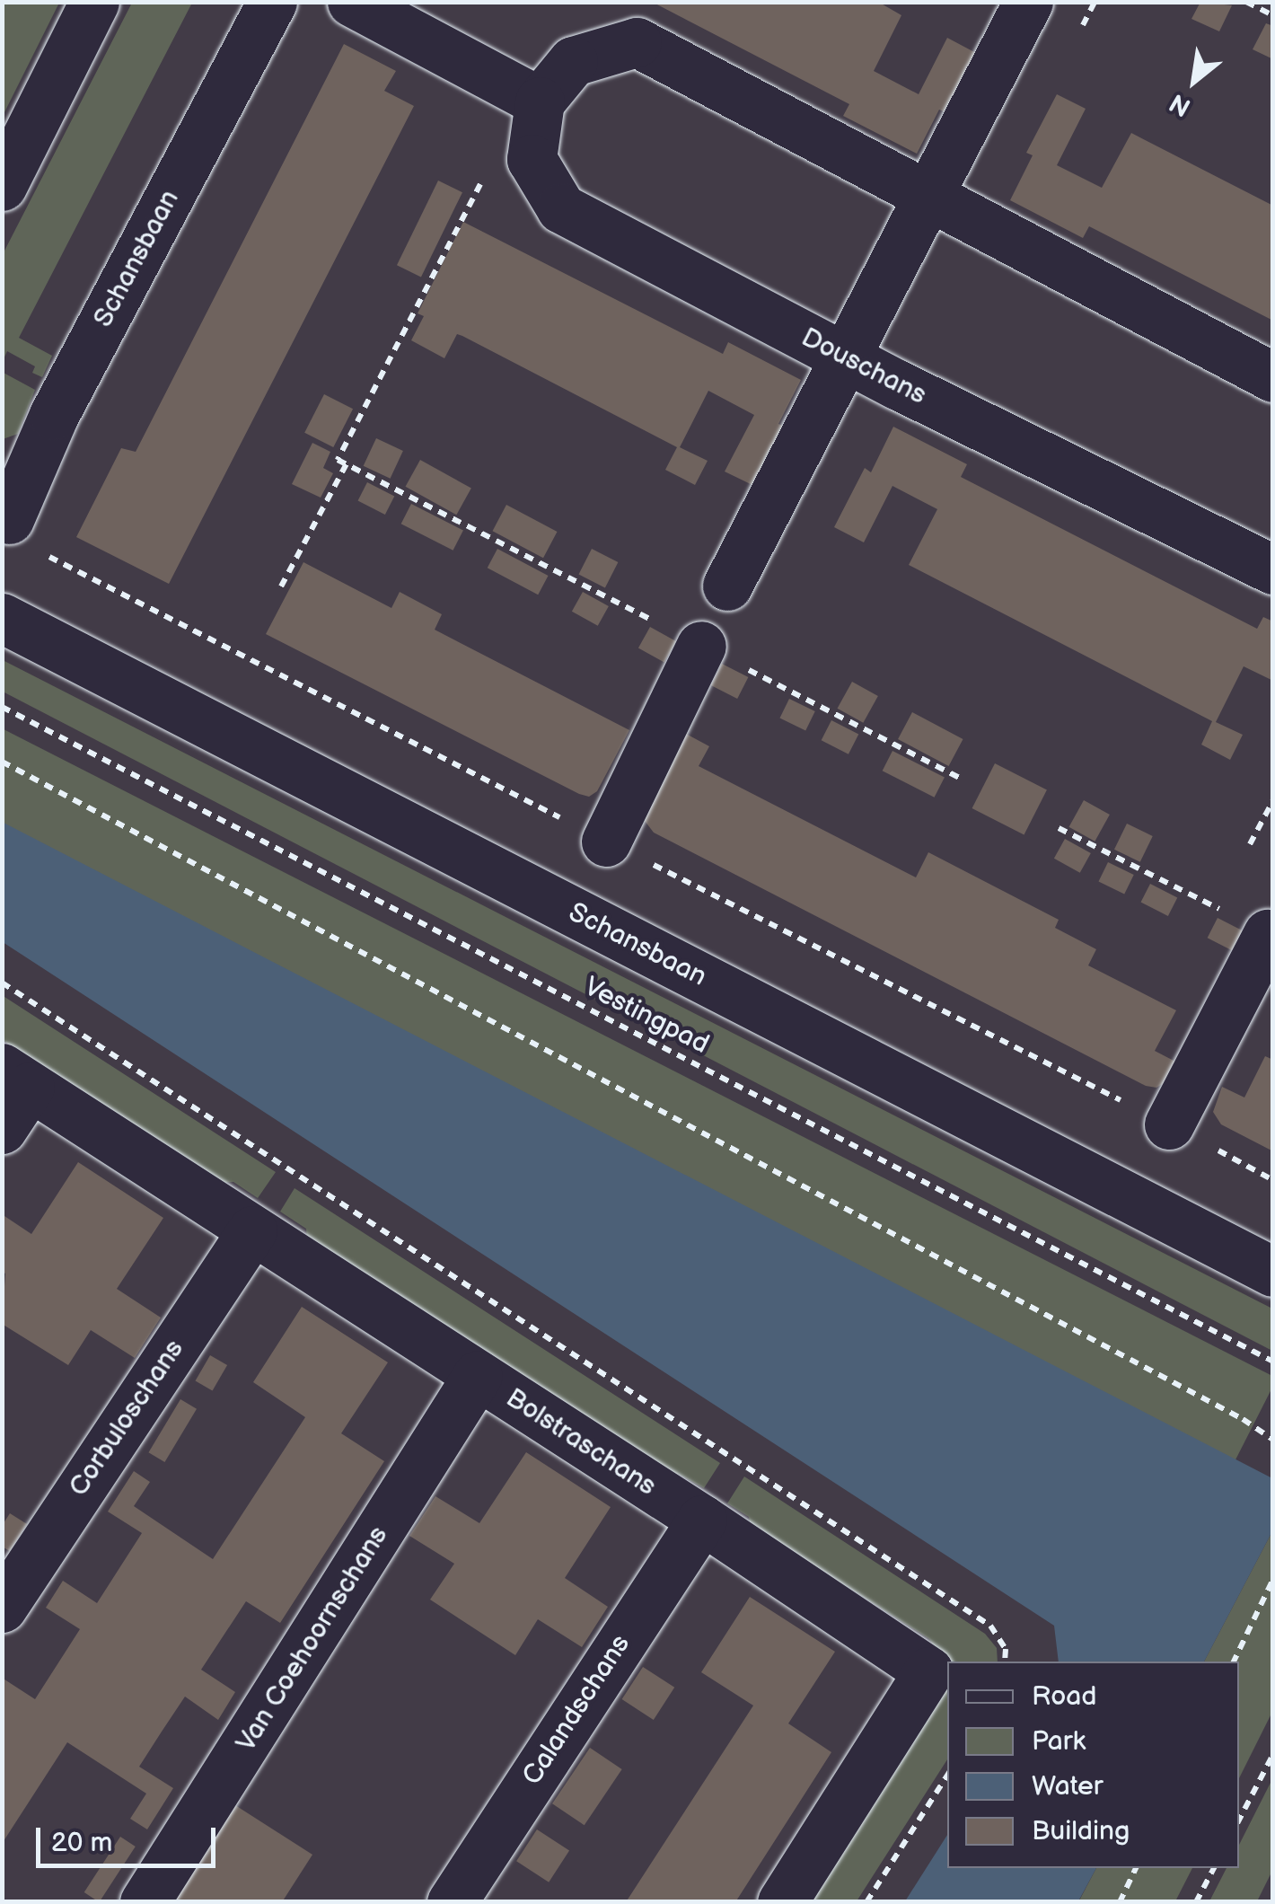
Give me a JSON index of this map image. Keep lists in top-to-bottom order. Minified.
{"streets":{"street":["Schansbaan","Douschans","Corbuloschans","Bolstraschans","Van Coehoornschans","Calandschans"],"path":["Vestingpad"]},"crossings":[["Corbuloschans","Bolstraschans"],["Bolstraschans","Van Coehoornschans"],["Bolstraschans","Calandschans"]],"legend":["Road","Park","Water","Building"],"scale_bar":"20 m","north":"bottom left"}
